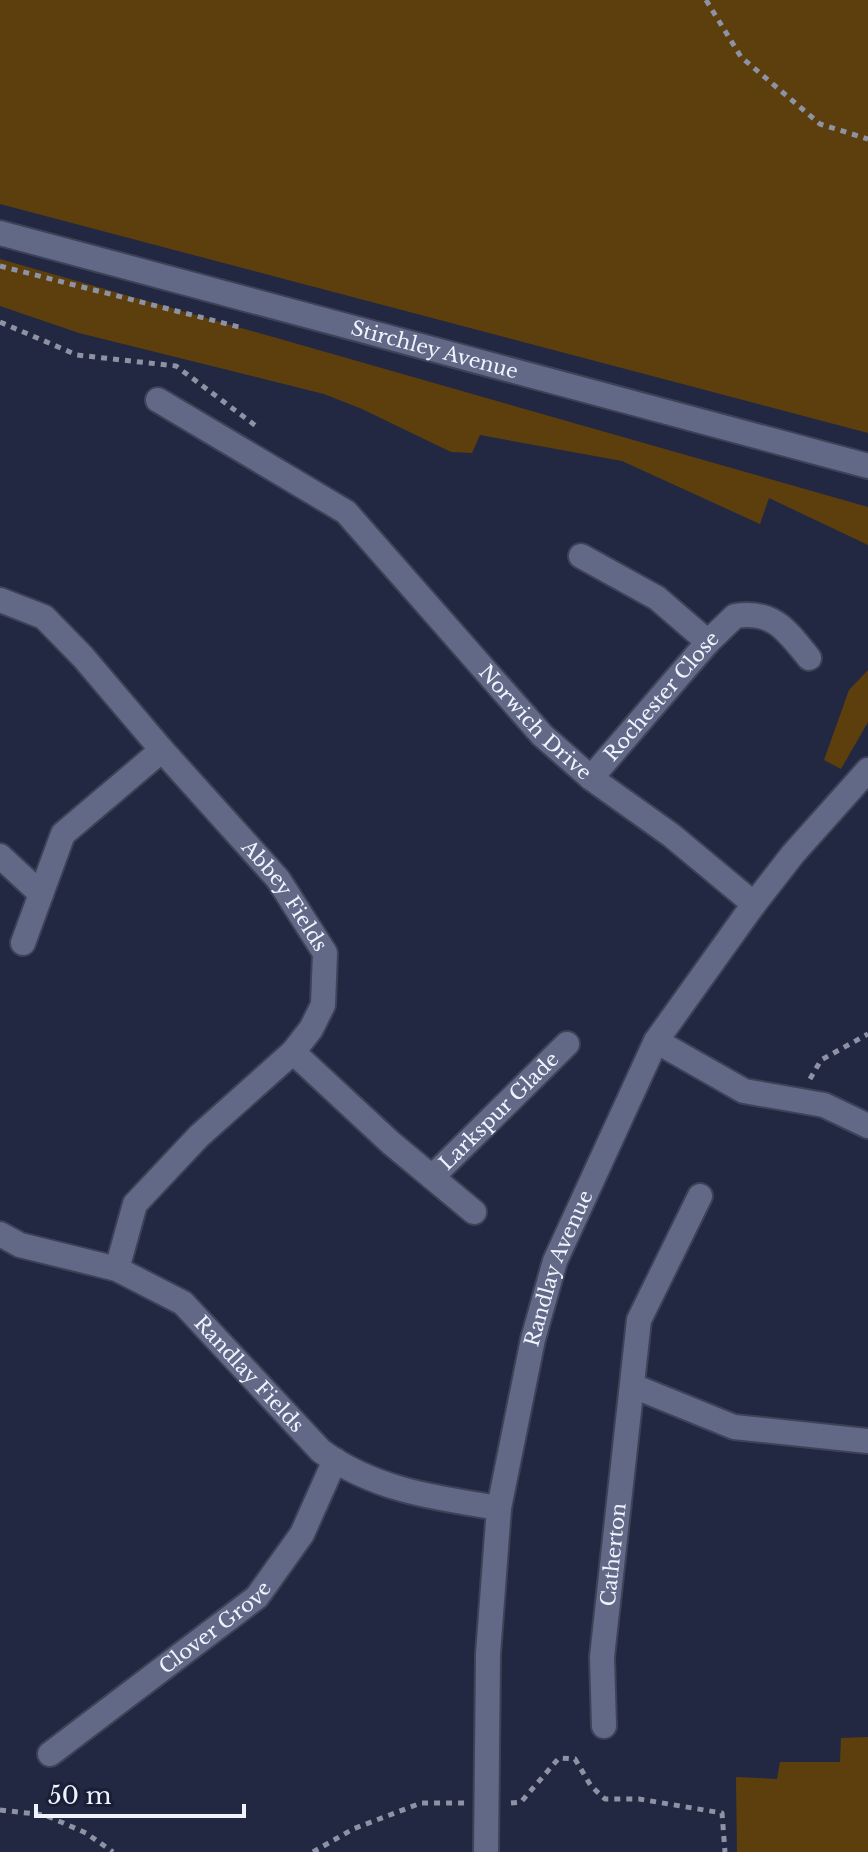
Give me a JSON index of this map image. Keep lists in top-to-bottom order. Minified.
{"streets":{"street":["Stirchley Avenue","Rochester Close","Norwich Drive","Abbey Fields","Larkspur Glade","Randlay Avenue","Randlay Fields","Catherton","Clover Grove"]},"crossings":[["Rochester Close","Norwich Drive"],["Norwich Drive","Randlay Avenue"],["Abbey Fields","Larkspur Glade"],["Abbey Fields","Randlay Fields"],["Randlay Avenue","Randlay Fields"],["Randlay Fields","Clover Grove"]],"scale_bar":"50 m"}
